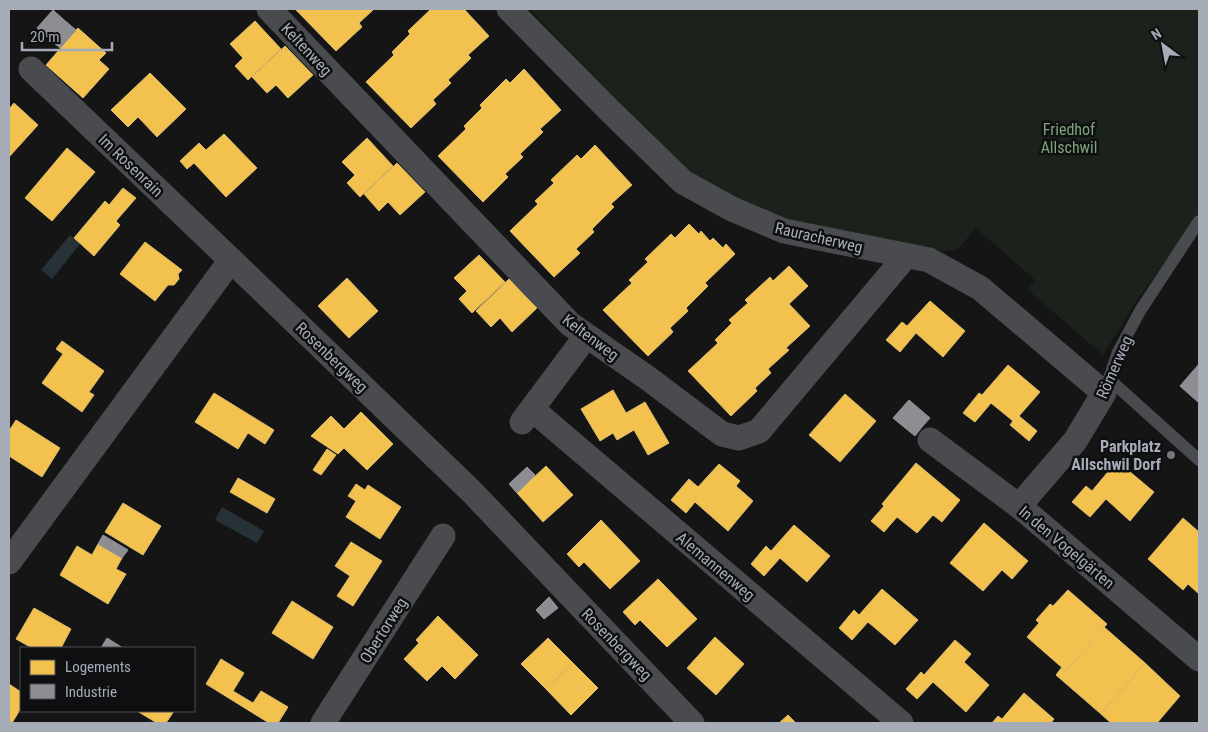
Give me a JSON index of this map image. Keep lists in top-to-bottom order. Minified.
{"streets":{"street":["Keltenweg","Im Rosenrain","Rauracherweg","Rosenbergweg","Römerweg","In den Vogelgärten","Alemannenweg","Obertorweg"]},"crossings":[["Keltenweg","Rauracherweg"],["Im Rosenrain","Rosenbergweg"],["Rauracherweg","Römerweg"],["Römerweg","In den Vogelgärten"]],"parks":["Friedhof Allschwil"],"places":["Parkplatz Allschwil Dorf"],"legend":["Logements","Industrie"],"scale_bar":"20 m","north":"top left"}
